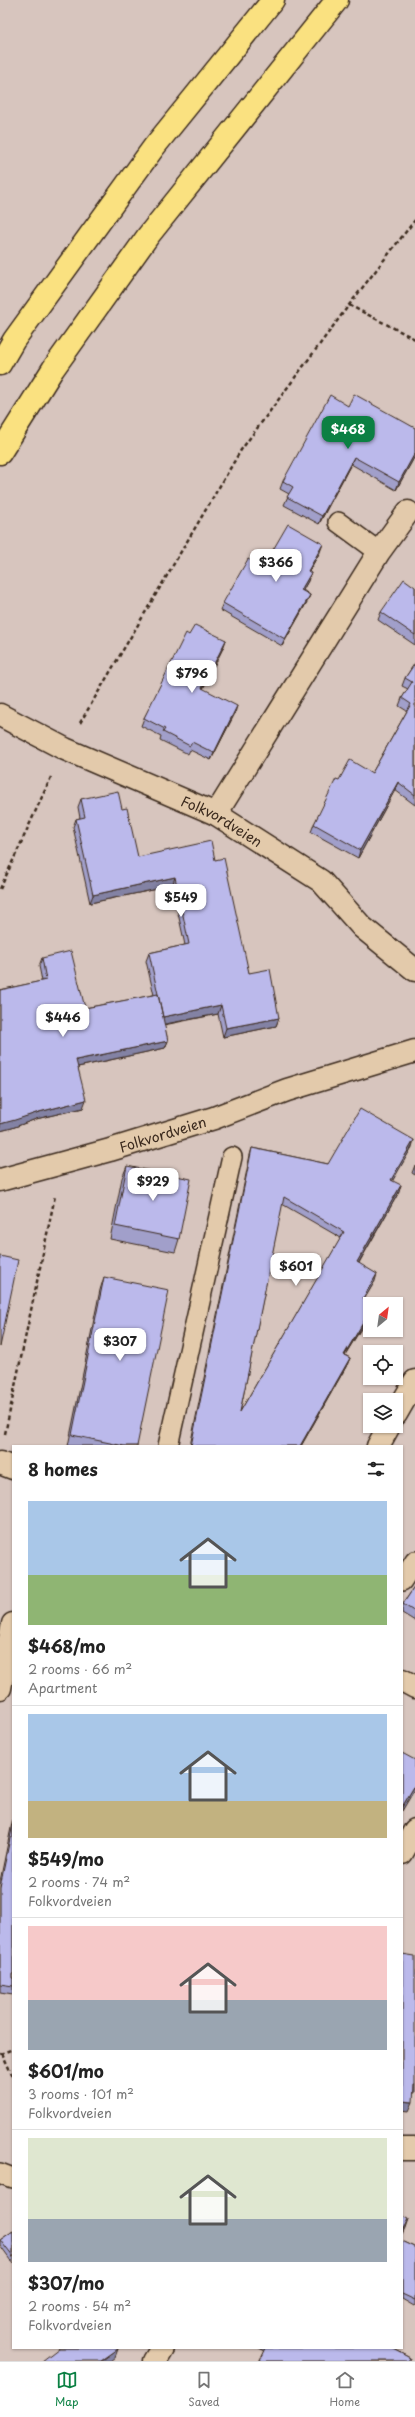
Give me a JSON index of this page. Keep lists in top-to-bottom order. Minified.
{"streets":{"street":["Folkvordveien"]},"north":"top right","page":{"price":["$468","$366","$796","$549","$446","$929","$601","$307"],"heading":"8 homes","list":[{"name":"$468/mo","note":"2 rooms · 66 m² · Apartment"},{"name":"$549/mo","note":"2 rooms · 74 m² · Folkvordveien"},{"name":"$601/mo","note":"3 rooms · 101 m² · Folkvordveien"},{"name":"$307/mo","note":"2 rooms · 54 m² · Folkvordveien"}],"tabs":["Map","Saved","Home"]}}
